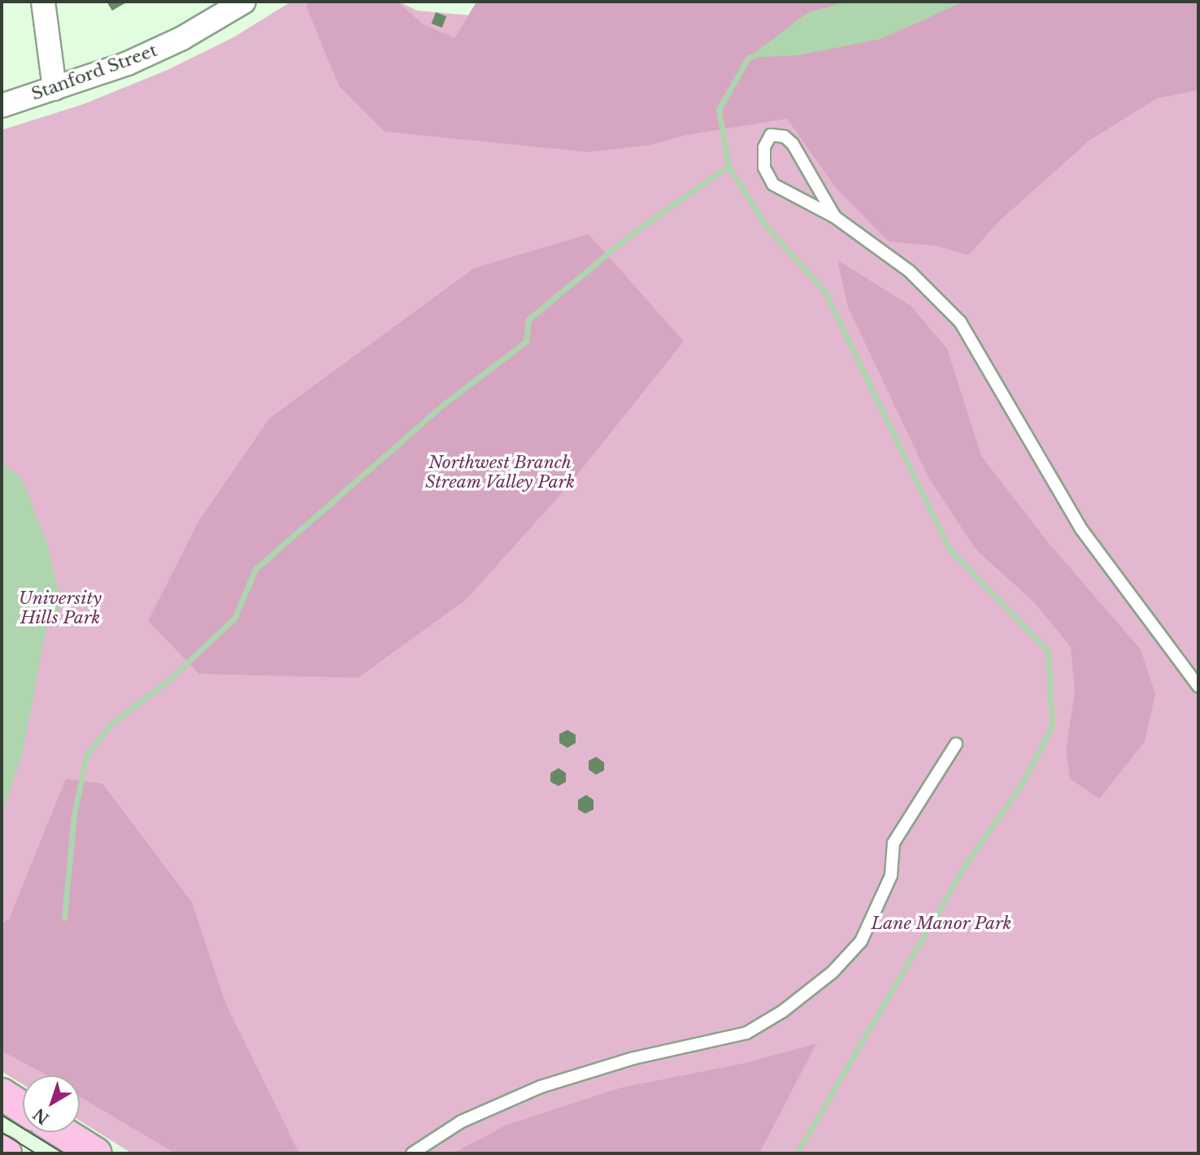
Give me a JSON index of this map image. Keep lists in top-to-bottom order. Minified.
{"streets":{"street":["Stanford Street"]},"parks":["Northwest Branch Stream Valley Park","University Hills Park","Lane Manor Park"],"north":"bottom left"}
